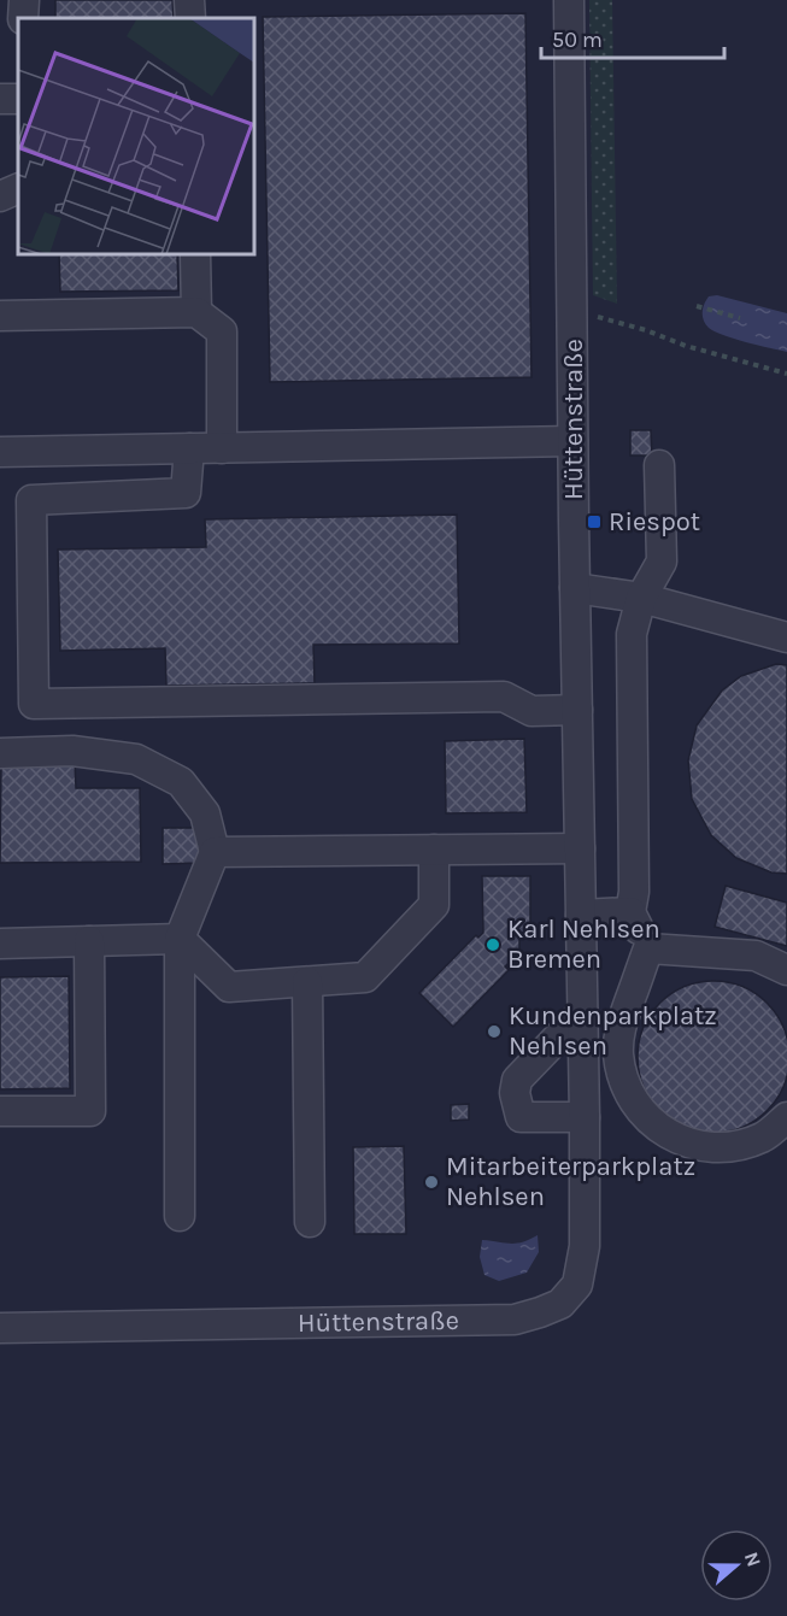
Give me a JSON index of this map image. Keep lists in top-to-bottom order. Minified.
{"streets":{"street":["Hüttenstraße"]},"places":{"transit":["Riespot"],"other":["Karl Nehlsen Bremen","Kundenparkplatz Nehlsen","Mitarbeiterparkplatz Nehlsen"]},"scale_bar":"50 m","north":"right"}
